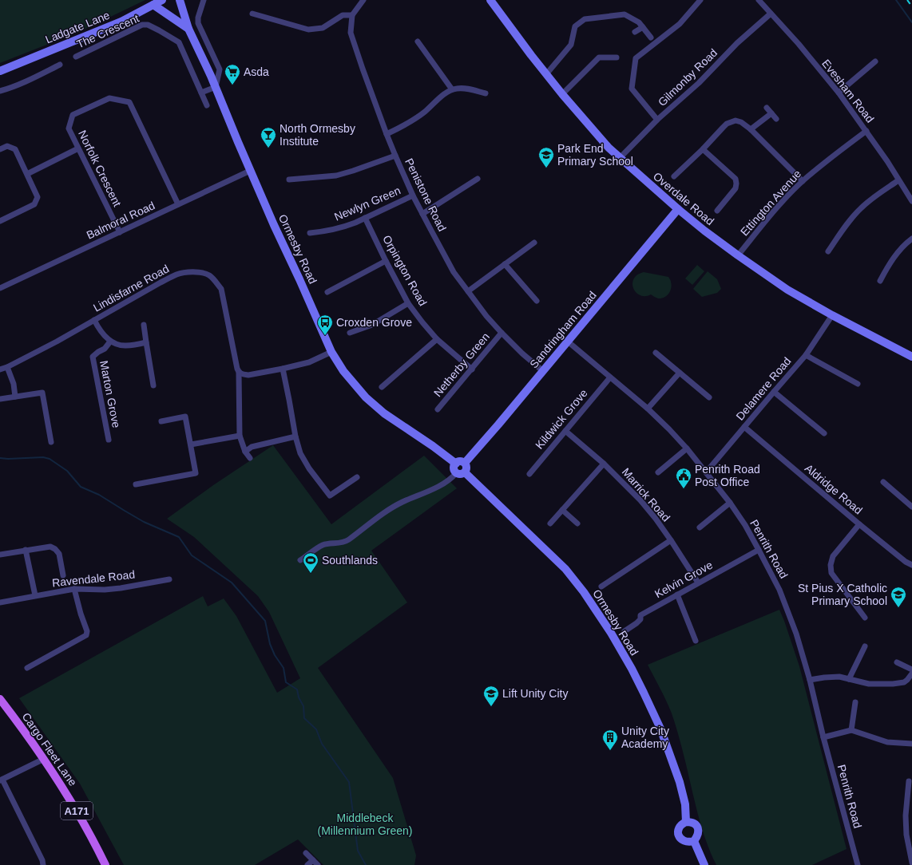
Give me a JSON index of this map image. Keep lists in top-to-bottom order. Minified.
{"streets":{"main road":["Cargo Fleet Lane","A171"],"street":["Ladgate Lane","The Crescent","Gilmonby Road","Evesham Road","Norfolk Crescent","Penistone Road","Overdale Road","Ettington Avenue","Newlyn Green","Balmoral Road","Ormesby Road","Orpington Road","Lindisfarne Road","Sandringham Road","Netherby Green","Delamere Road","Marton Grove","Kildwick Grove","Aldridge Road","Marrick Road","Penrith Road","Ravendale Road","Kelvin Grove"]},"crossings":[["Gilmonby Road","Evesham Road"],["Gilmonby Road","Overdale Road"],["Evesham Road","Ettington Avenue"],["Norfolk Crescent","Balmoral Road"],["Penistone Road","Newlyn Green"],["Penistone Road","Sandringham Road"],["Penistone Road","Netherby Green"],["Overdale Road","Ettington Avenue"],["Overdale Road","Sandringham Road"],["Overdale Road","Delamere Road"],["Newlyn Green","Orpington Road"],["Balmoral Road","Ormesby Road"],["Ormesby Road","Sandringham Road"],["Orpington Road","Netherby Green"],["Sandringham Road","Penrith Road"],["Delamere Road","Aldridge Road"],["Delamere Road","Penrith Road"],["Kildwick Grove","Marrick Road"],["Kildwick Grove","Penrith Road"],["Marrick Road","Kelvin Grove"],["Penrith Road","Kelvin Grove"]],"parks":["Middlebeck (Millennium Green)"],"places":{"supermarket":["Asda"],"bar":["North Ormesby Institute"],"school or university":["Park End Primary School","St Pius X Catholic Primary School","Lift Unity City"],"bus stop":["Croxden Grove"],"public building":["Penrith Road Post Office"],"sports":["Southlands"],"building":["Unity City Academy"]}}
